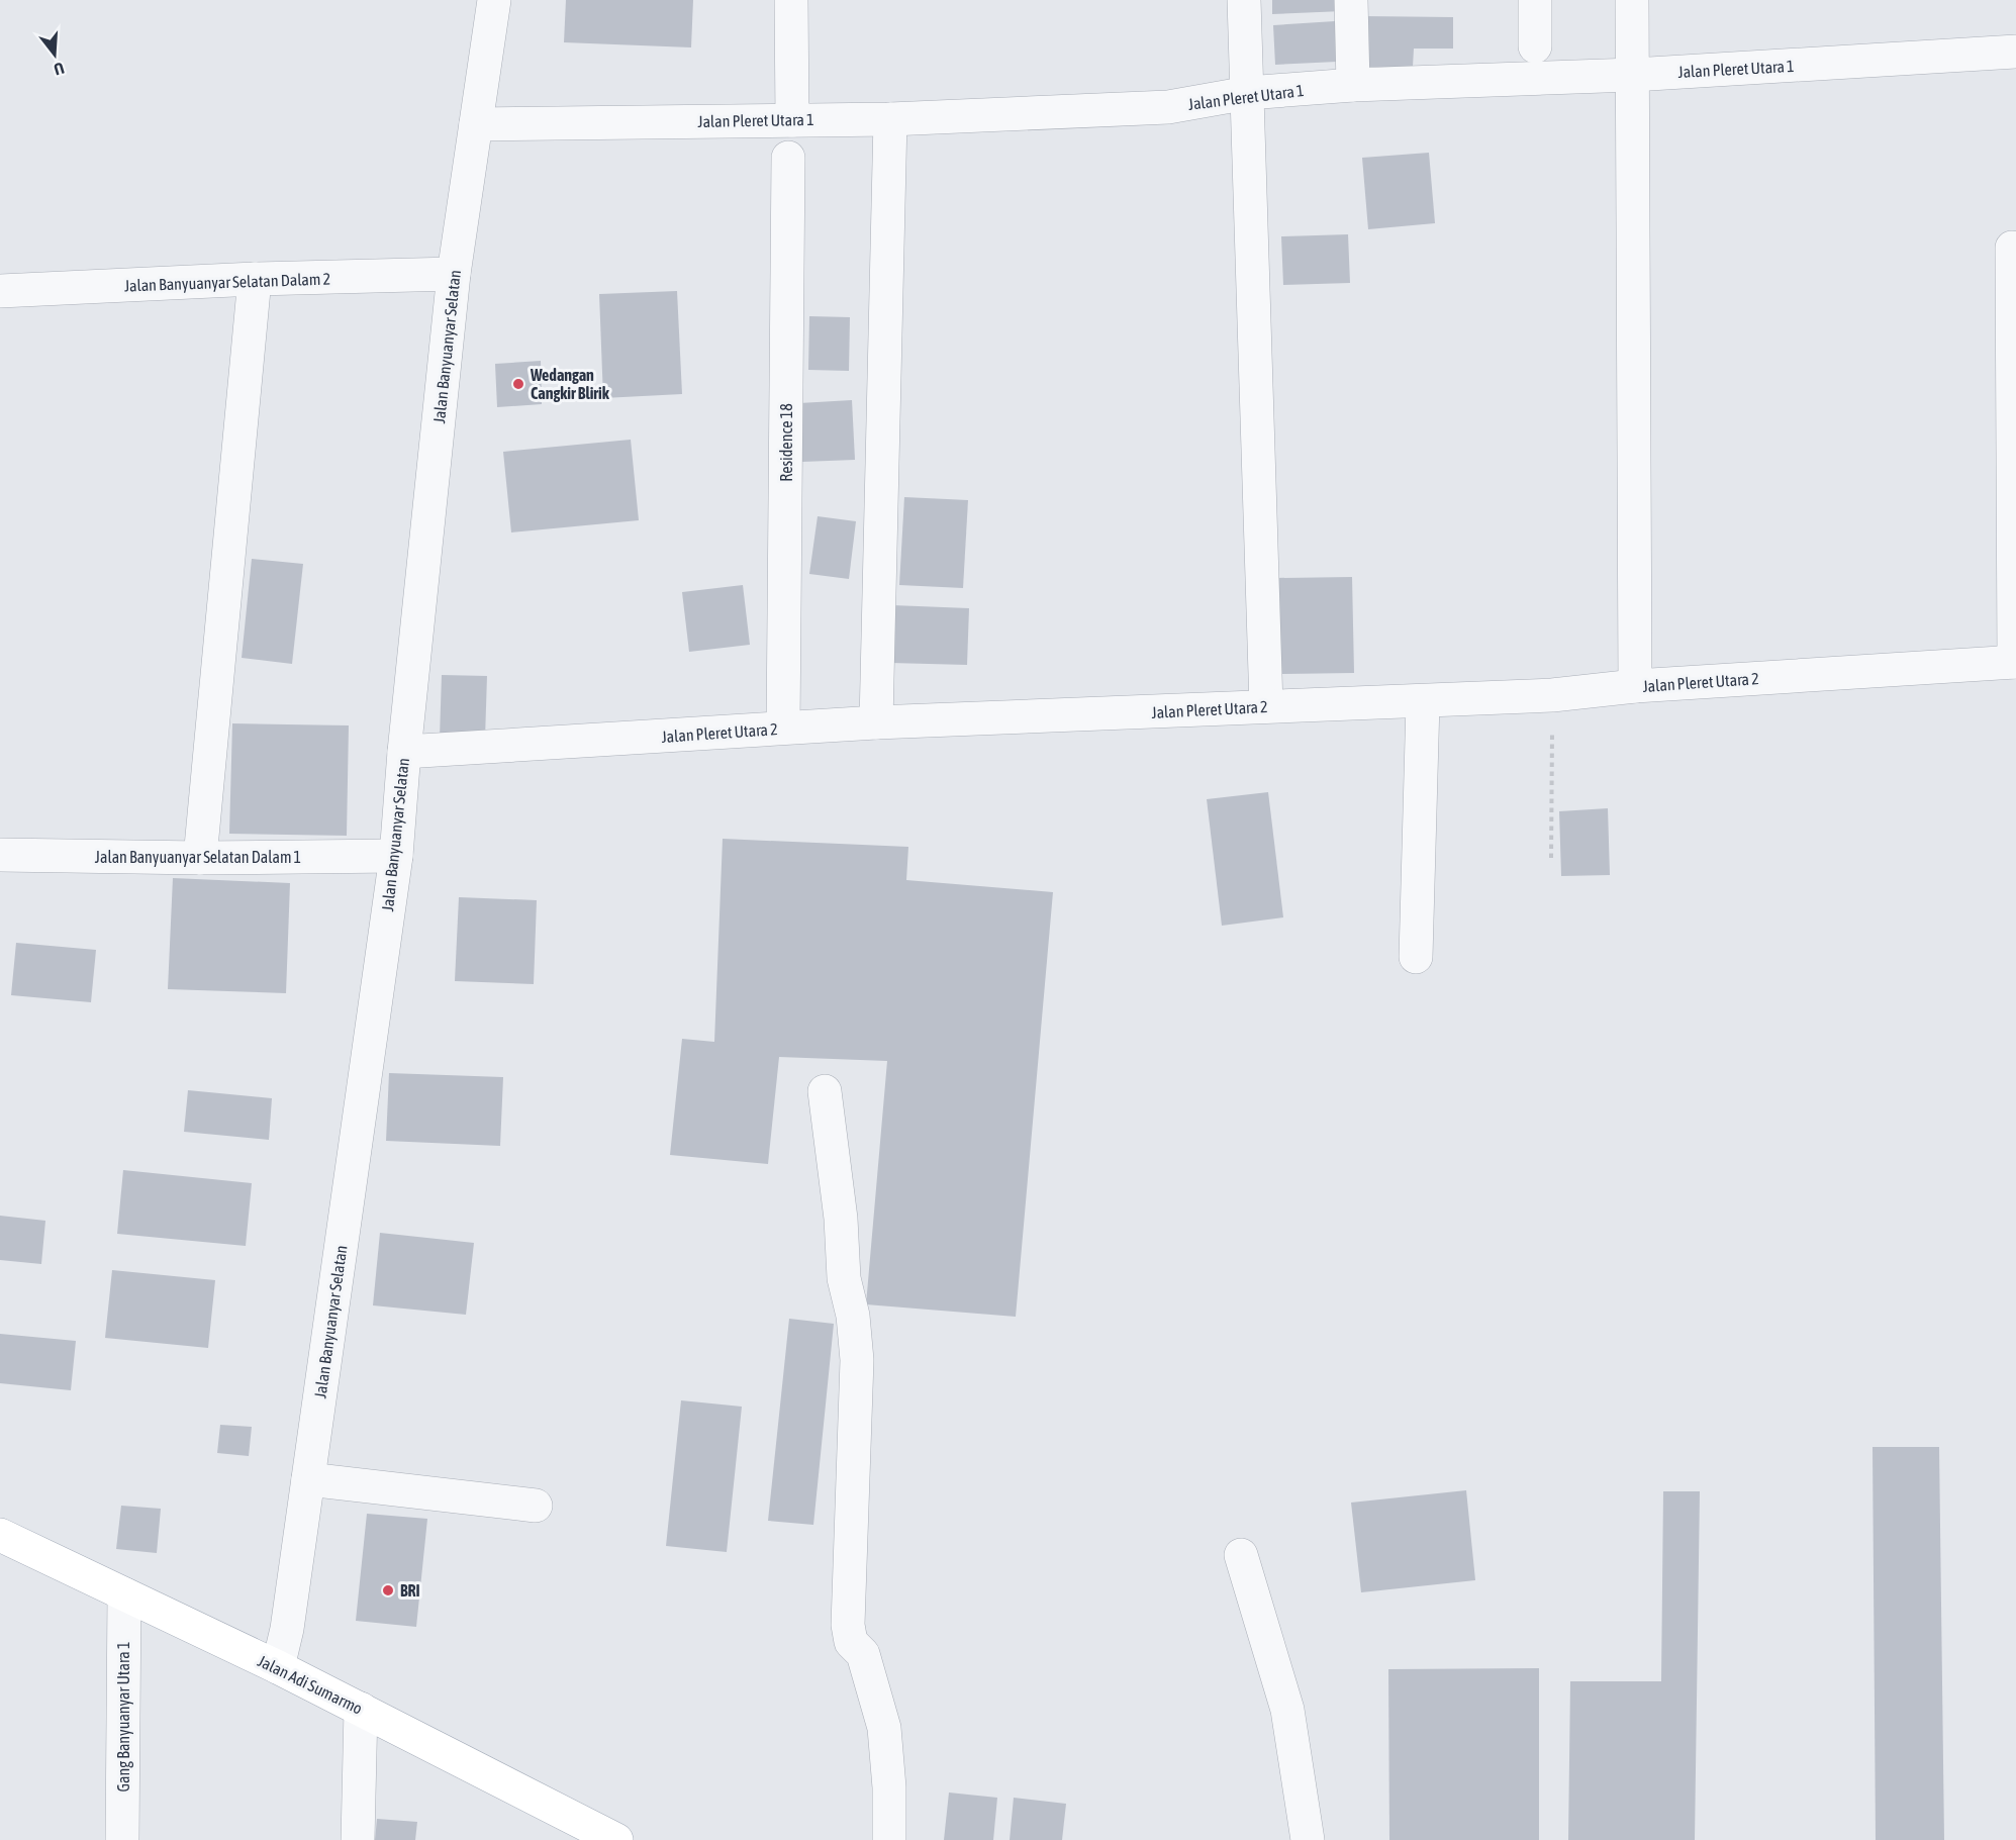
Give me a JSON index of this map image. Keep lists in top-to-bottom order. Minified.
{"streets":{"main road":["Jalan Adi Sumarmo"],"street":["Jalan Pleret Utara 1","Jalan Banyuanyar Selatan Dalam 2","Jalan Banyuanyar Selatan","Residence 18","Jalan Pleret Utara 2","Jalan Banyuanyar Selatan Dalam 1","Gang Banyuanyar Utara 1"]},"crossings":[["Jalan Pleret Utara 1","Jalan Banyuanyar Selatan"],["Jalan Banyuanyar Selatan Dalam 2","Jalan Banyuanyar Selatan"],["Jalan Banyuanyar Selatan","Jalan Pleret Utara 2"],["Jalan Banyuanyar Selatan","Jalan Banyuanyar Selatan Dalam 1"],["Jalan Banyuanyar Selatan","Jalan Adi Sumarmo"],["Residence 18","Jalan Pleret Utara 2"],["Jalan Adi Sumarmo","Gang Banyuanyar Utara 1"]],"places":["Wedangan Cangkir Blirik","BRI"],"north":"bottom"}
